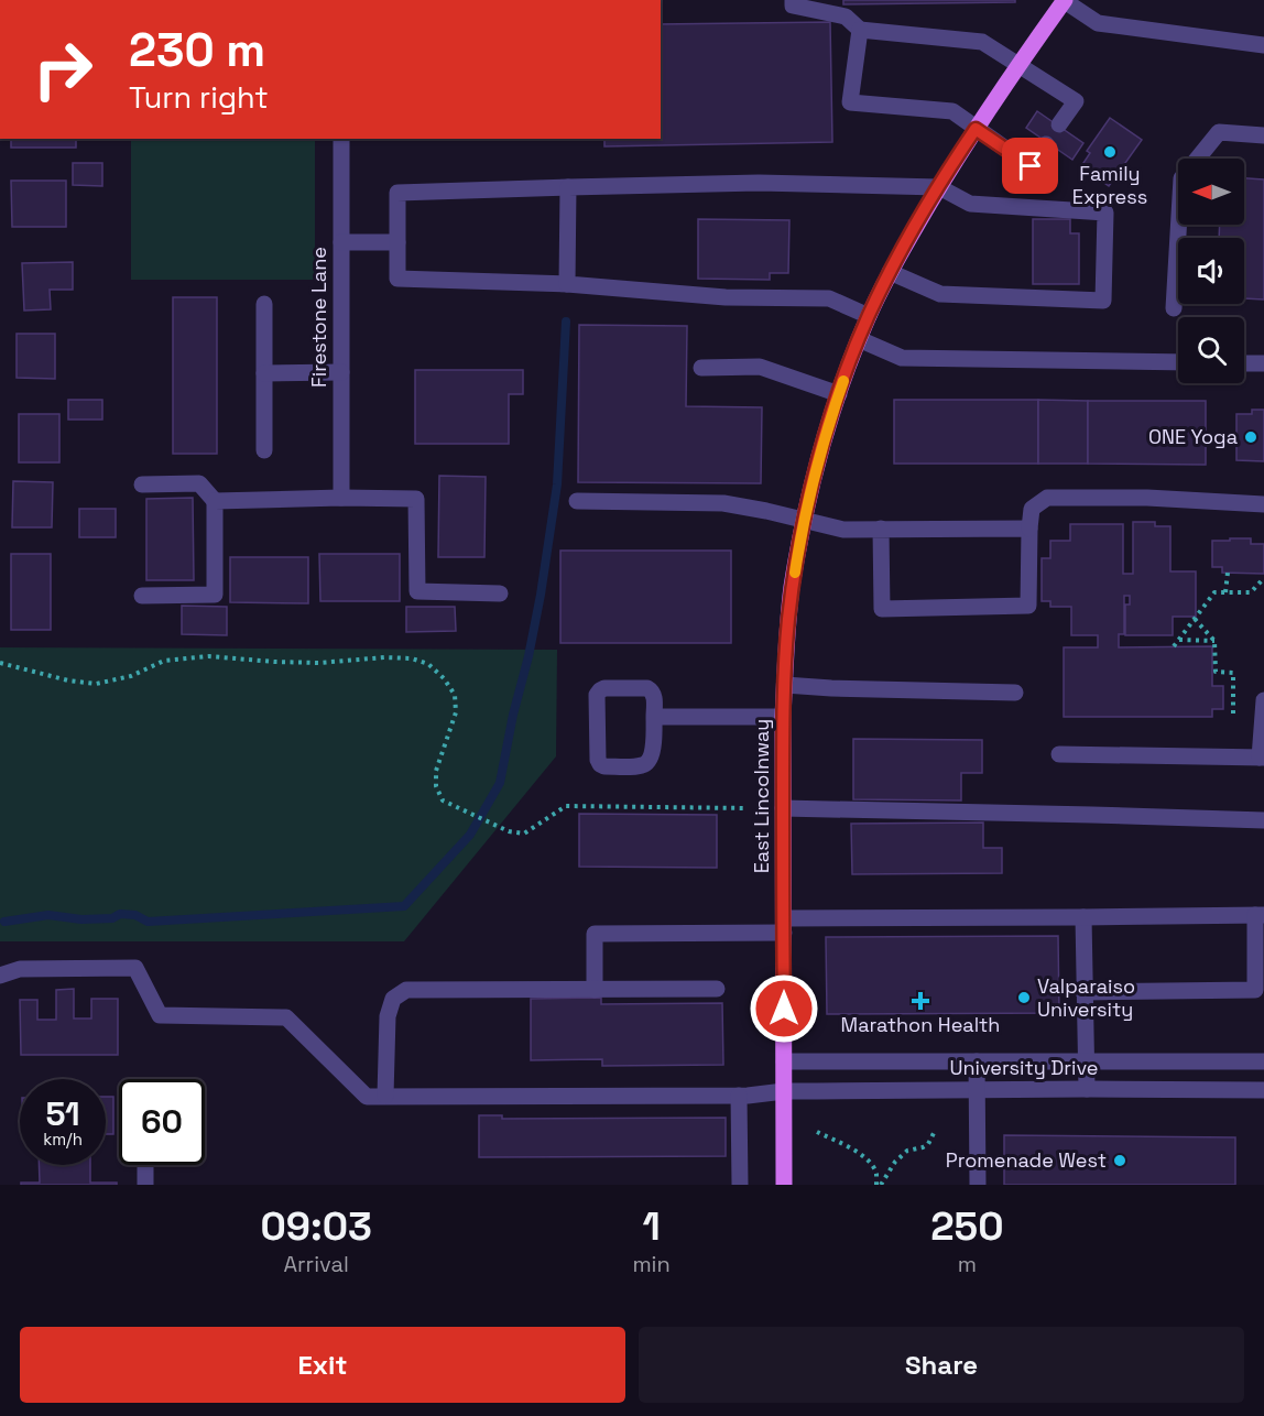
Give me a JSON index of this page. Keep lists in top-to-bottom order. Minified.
{"streets":{"main road":["East Lincolnway"],"street":["Firestone Lane","University Drive"]},"crossings":[["East Lincolnway","University Drive"]],"places":{"other":["Family Express","ONE Yoga","Valparaiso University","Promenade West"],"health":["Marathon Health"]},"north":"left","page":{"turn":["230 m","Turn right"],"speed":"51 km/h","limit":"60","eta":["09:03","Arrival","1","min","250","m"],"buttons":["Exit","Share"]}}
